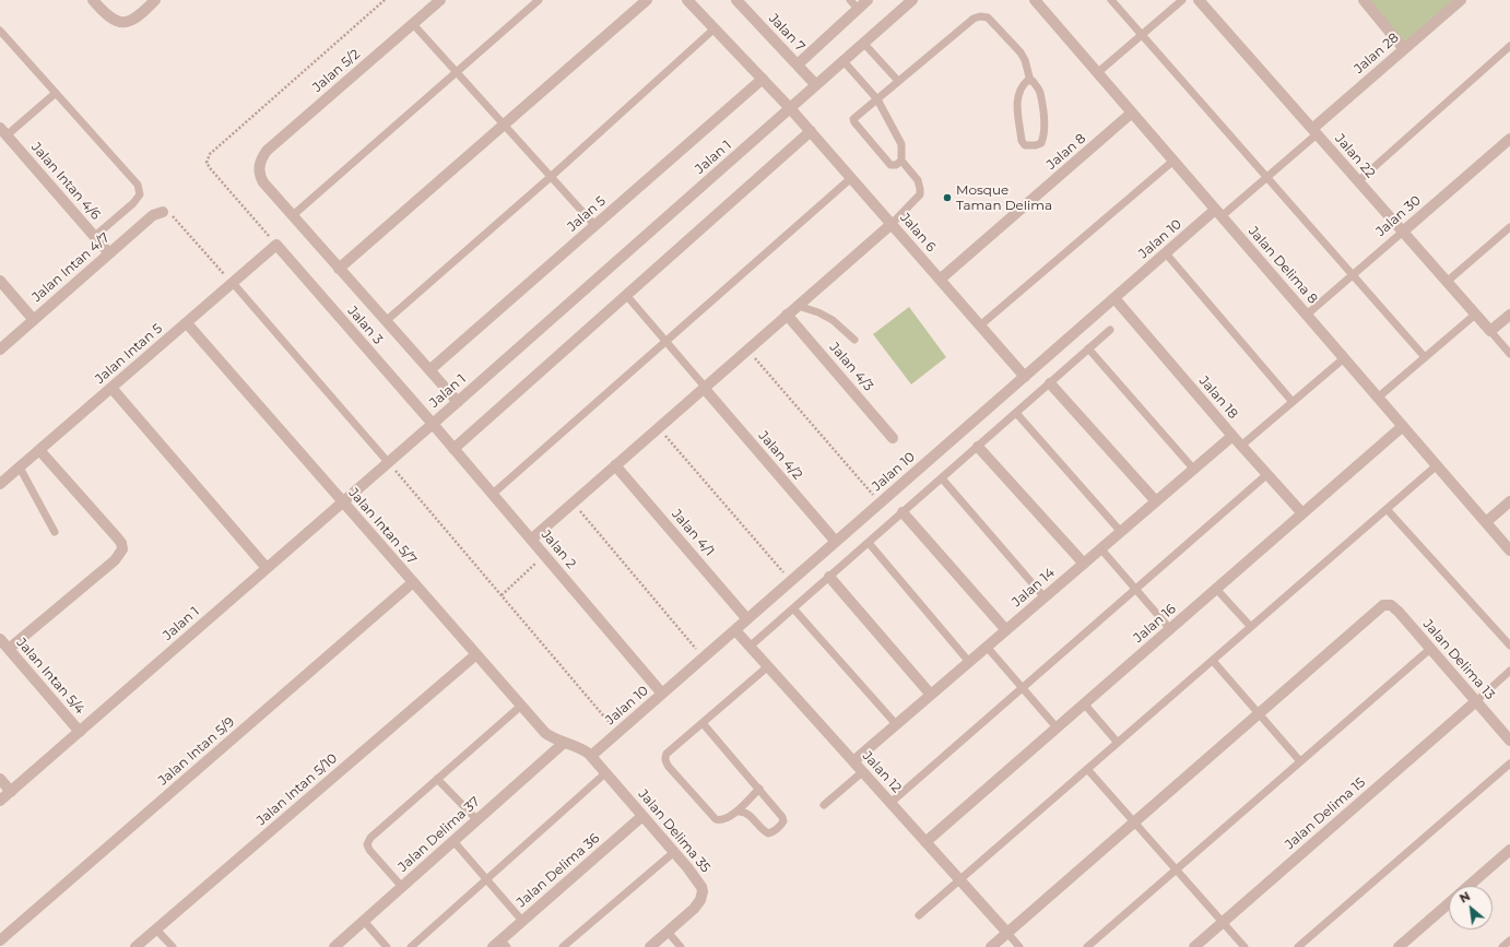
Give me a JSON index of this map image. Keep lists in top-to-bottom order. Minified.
{"streets":{"street":["Jalan 7","Jalan 28","Jalan 5/2","Jalan 8","Jalan 22","Jalan 1","Jalan Intan 4/6","Jalan 5","Jalan 30","Jalan 6","Jalan 10","Jalan Delima 8","Jalan Intan 4/7","Jalan 3","Jalan Intan 5","Jalan 4/3","Jalan 18","Jalan 4/2","Jalan Intan 5/7","Jalan 4/1","Jalan 2","Jalan 14","Jalan 16","Jalan Delima 13","Jalan Intan 5/4","Jalan Intan 5/9","Jalan 12","Jalan Intan 5/10","Jalan Delima 15","Jalan Delima 35","Jalan Delima 37","Jalan Delima 36"]},"crossings":[["Jalan 7","Jalan 1"],["Jalan 28","Jalan 22"],["Jalan 8","Jalan 6"],["Jalan 8","Jalan Delima 8"],["Jalan 22","Jalan 30"],["Jalan 1","Jalan 6"],["Jalan 1","Jalan 3"],["Jalan 1","Jalan Intan 5/7"],["Jalan 1","Jalan 2"],["Jalan 1","Jalan Intan 5/4"],["Jalan Intan 4/6","Jalan Intan 4/7"],["Jalan 5","Jalan 6"],["Jalan 30","Jalan Delima 8"],["Jalan 6","Jalan 10"],["Jalan 10","Jalan Delima 8"],["Jalan 10","Jalan 18"],["Jalan 10","Jalan 4/2"],["Jalan 10","Jalan 4/1"],["Jalan 10","Jalan 2"],["Jalan 10","Jalan 12"],["Jalan 10","Jalan Delima 35"],["Jalan Delima 8","Jalan 16"],["Jalan 3","Jalan Intan 5"],["Jalan 3","Jalan 2"],["Jalan Intan 5","Jalan Intan 5/7"],["Jalan 18","Jalan 14"],["Jalan 18","Jalan 16"],["Jalan Intan 5/7","Jalan Intan 5/9"],["Jalan Intan 5/7","Jalan Intan 5/10"],["Jalan Intan 5/7","Jalan Delima 35"],["Jalan Intan 5/7","Jalan Delima 37"],["Jalan 14","Jalan 12"],["Jalan 16","Jalan 12"],["Jalan Delima 13","Jalan Delima 15"],["Jalan Delima 35","Jalan Delima 37"],["Jalan Delima 35","Jalan Delima 36"]],"places":["Mosque Taman Delima"],"north":"top left"}
